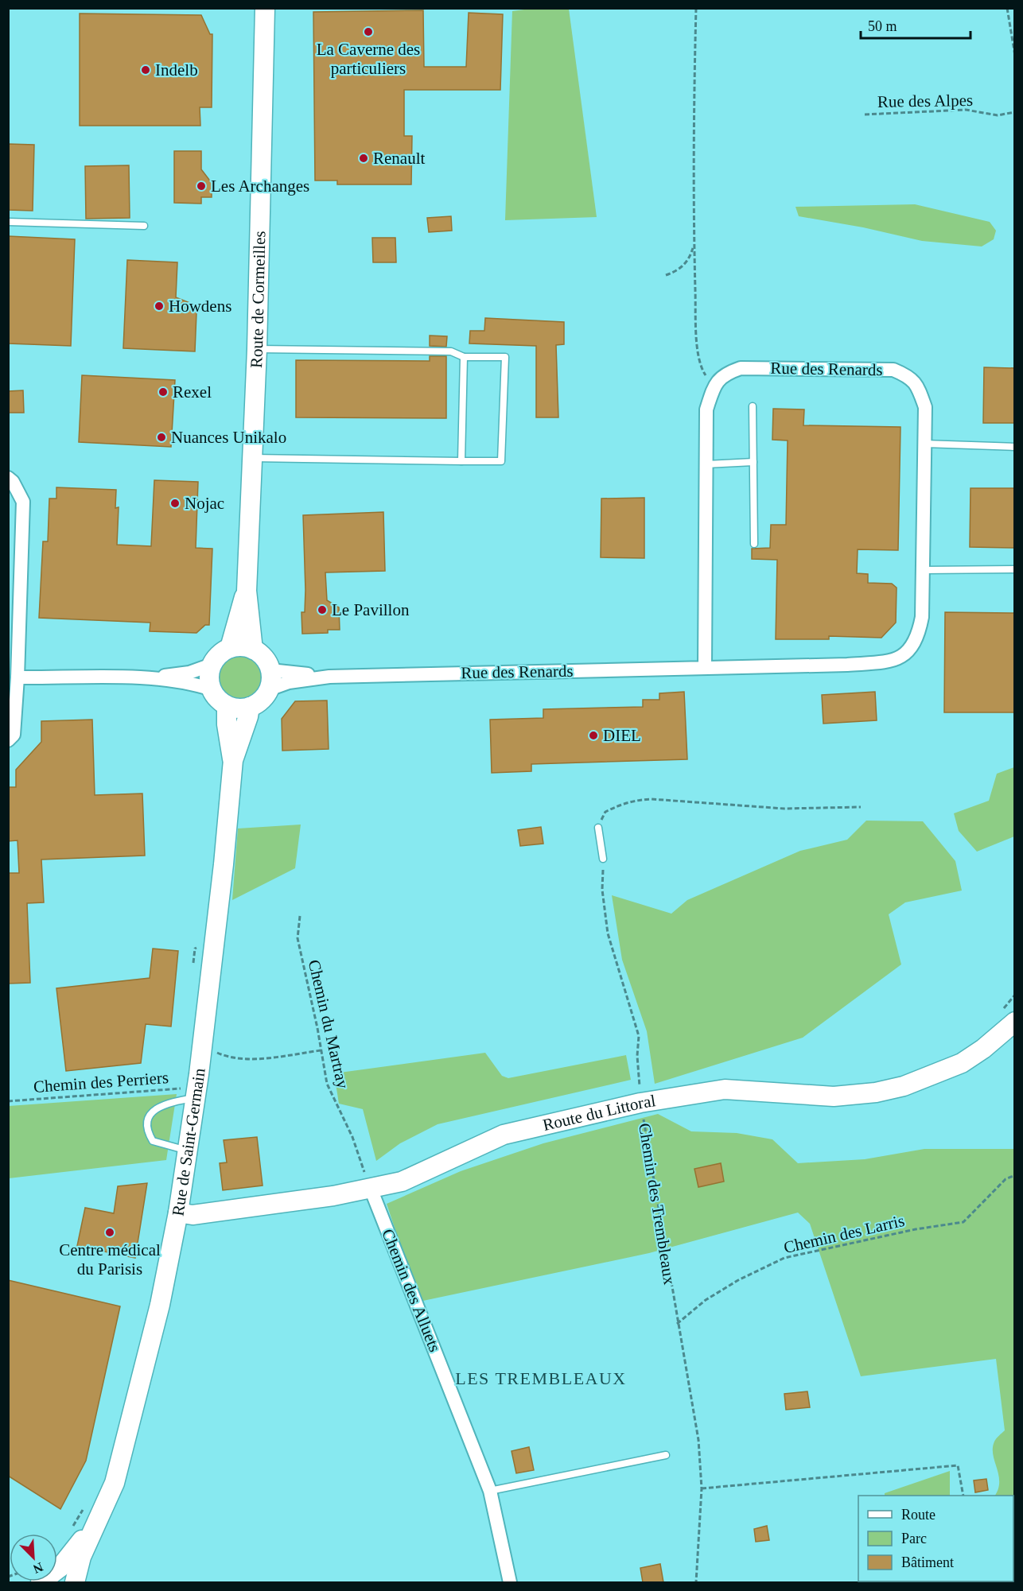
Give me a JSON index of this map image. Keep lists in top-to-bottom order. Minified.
{"streets":{"main road":["Route de Cormeilles","Route du Littoral","Rue de Saint-Germain"],"street":["Rue des Renards","Chemin des Alluets"],"path":["Rue des Alpes","Chemin du Martray","Chemin des Perriers","Chemin des Trembleaux","Chemin des Larris"]},"crossings":[["Route de Cormeilles","Rue des Renards"],["Route de Cormeilles","Rue de Saint-Germain"],["Rue des Renards","Rue de Saint-Germain"],["Chemin du Martray","Route du Littoral"],["Chemin du Martray","Chemin des Alluets"],["Chemin des Perriers","Rue de Saint-Germain"],["Route du Littoral","Rue de Saint-Germain"],["Route du Littoral","Chemin des Trembleaux"],["Route du Littoral","Chemin des Alluets"],["Chemin des Trembleaux","Chemin des Larris"]],"districts":["LES TREMBLEAUX"],"places":["La Caverne des particuliers","Indelb","Renault","Les Archanges","Howdens","Rexel","Nuances Unikalo","Nojac","Le Pavillon","DIEL","Centre médical du Parisis"],"legend":["Route","Parc","Bâtiment"],"scale_bar":"50 m","north":"bottom right"}
